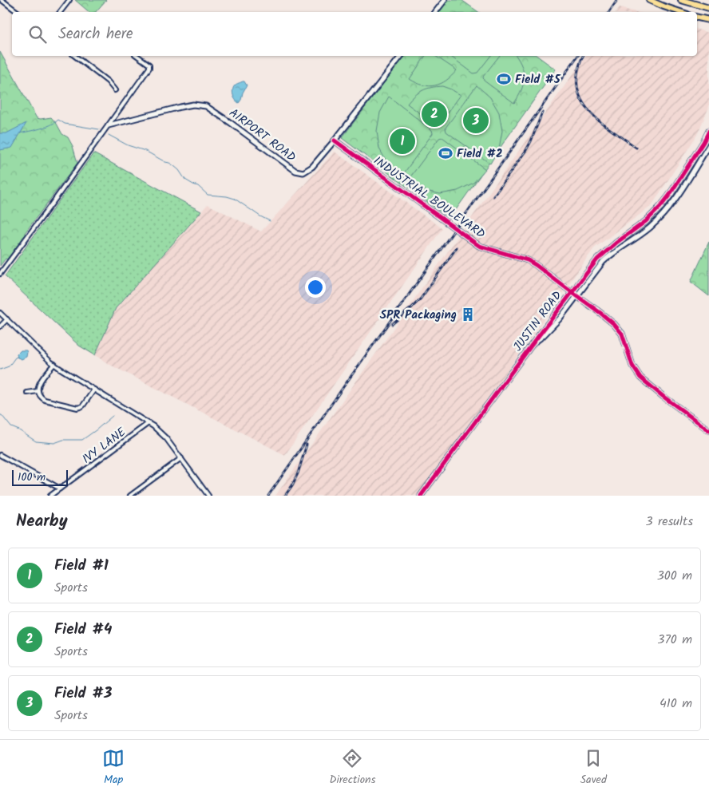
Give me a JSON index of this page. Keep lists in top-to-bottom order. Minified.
{"streets":{"street":["AIRPORT ROAD","INDUSTRIAL BOULEVARD","JUSTIN ROAD","IVY LANE"]},"crossings":[["AIRPORT ROAD","INDUSTRIAL BOULEVARD"],["INDUSTRIAL BOULEVARD","JUSTIN ROAD"]],"places":{"sports":["Field #5","Field #2"],"building":["SPR Packaging"]},"scale_bar":"100 m","page":{"search":"Search here","pins":["2","3","1"],"scale":"100 m","heading":["Nearby","3 results"],"list":[{"mark":"1","name":"Field #1","note":"Sports","value":"300 m"},{"mark":"2","name":"Field #4","note":"Sports","value":"370 m"},{"mark":"3","name":"Field #3","note":"Sports","value":"410 m"}],"nav":["Map","Directions","Saved"]}}
